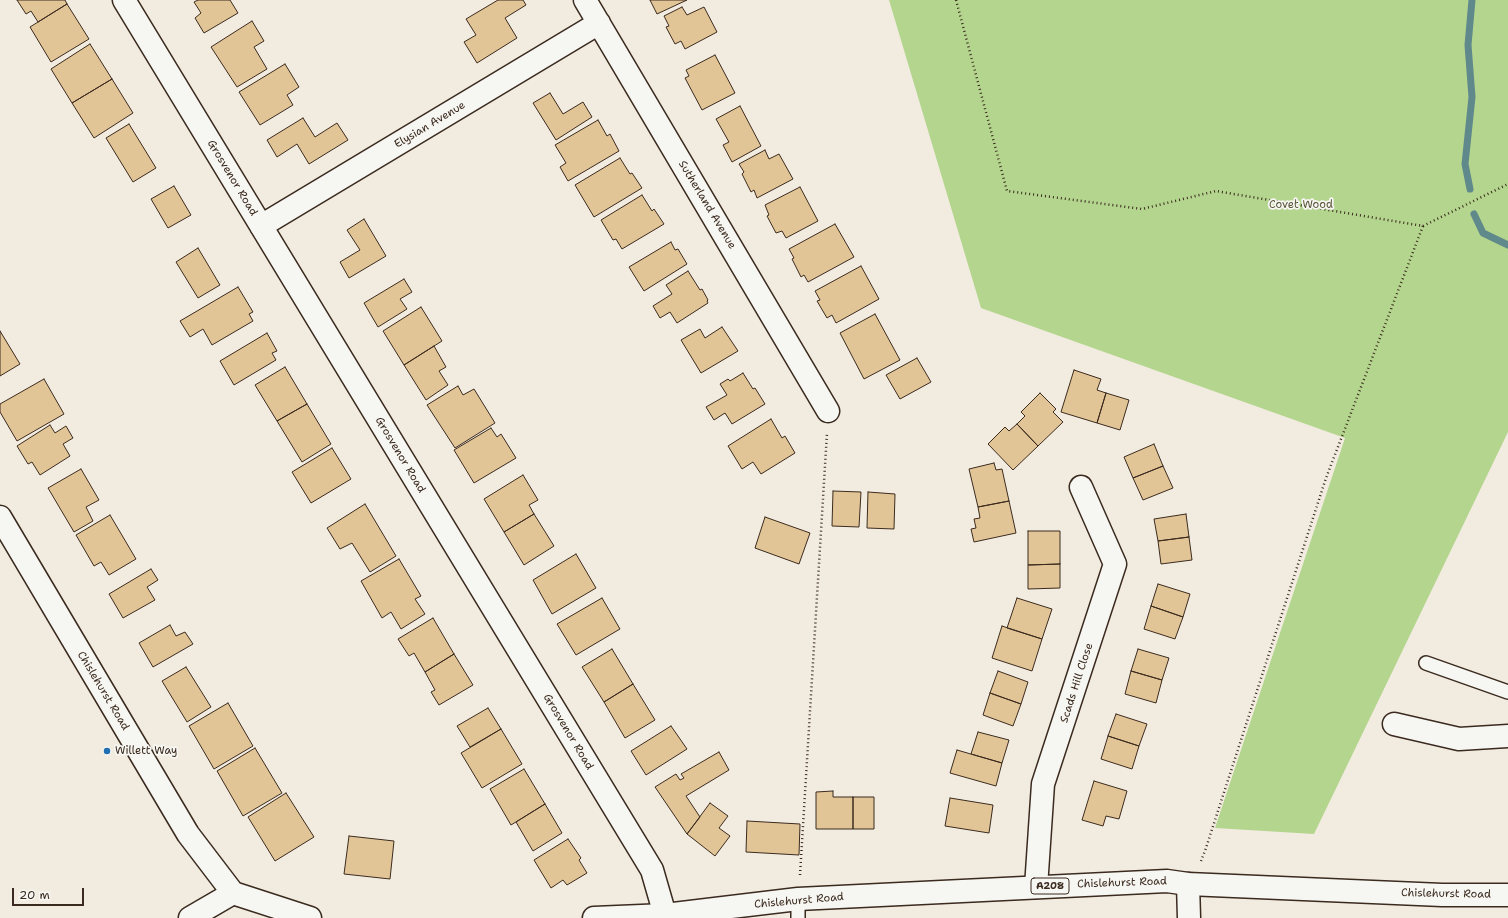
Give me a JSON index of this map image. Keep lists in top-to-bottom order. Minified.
{"streets":{"street":["Elysian Avenue","Grosvenor Road","Sutherland Avenue","Scads Hill Close","Chislehurst Road","A208"]},"crossings":[["Elysian Avenue","Grosvenor Road"],["Elysian Avenue","Sutherland Avenue"],["Grosvenor Road","Chislehurst Road"],["Scads Hill Close","Chislehurst Road"]],"parks":["Covet Wood"],"places":["Willett Way"],"scale_bar":"20 m"}
